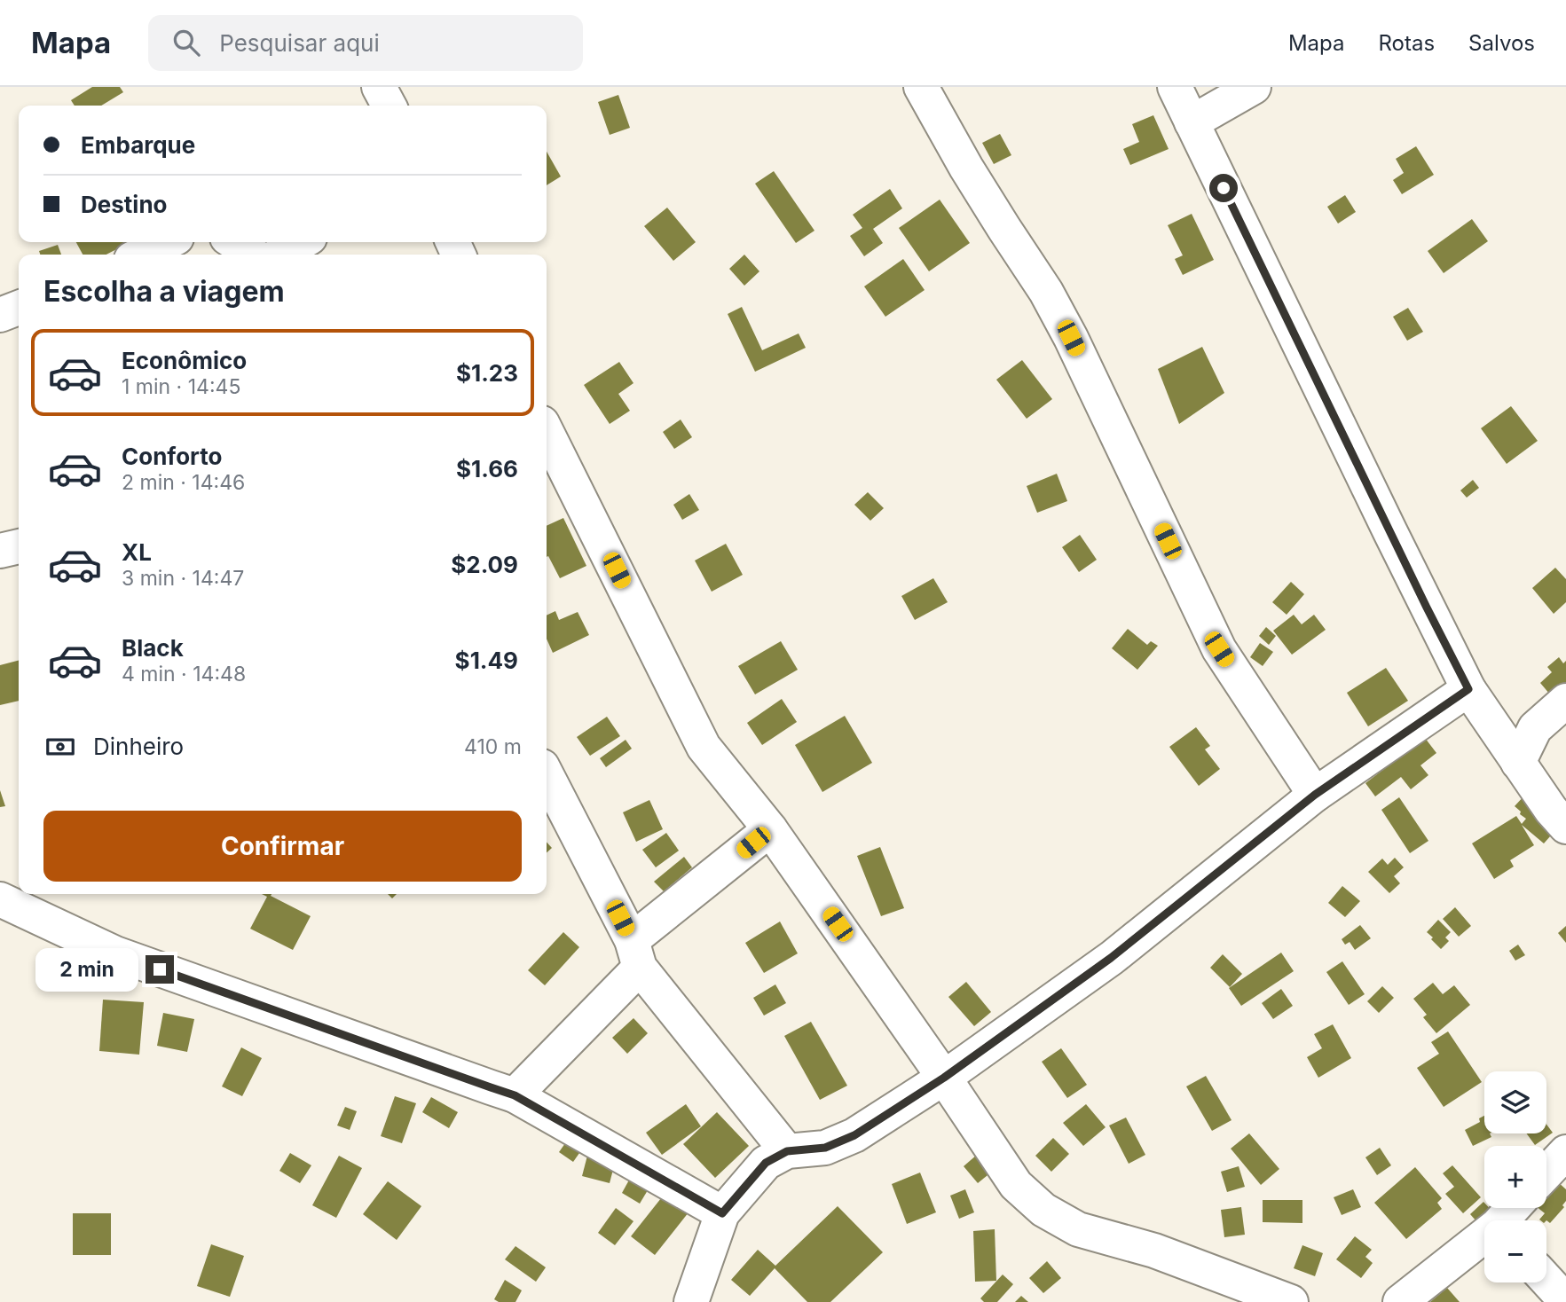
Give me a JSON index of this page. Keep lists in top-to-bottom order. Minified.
{"page":{"header":"Mapa","search":"Pesquisar aqui","nav":["Mapa","Rotas","Salvos"],"banner":["Embarque","Destino"],"heading":"Escolha a viagem","list":[{"name":"Econômico","note":"1 min · 14:45","value":"$1.23"},{"name":"Conforto","note":"2 min · 14:46","value":"$1.66"},{"name":"XL","note":"3 min · 14:47","value":"$2.09"},{"name":"Black","note":"4 min · 14:48","value":"$1.49"}],"pay":["Dinheiro","410 m"],"buttons":"Confirmar","bubble":"2 min","map_buttons":["+","−"]}}
